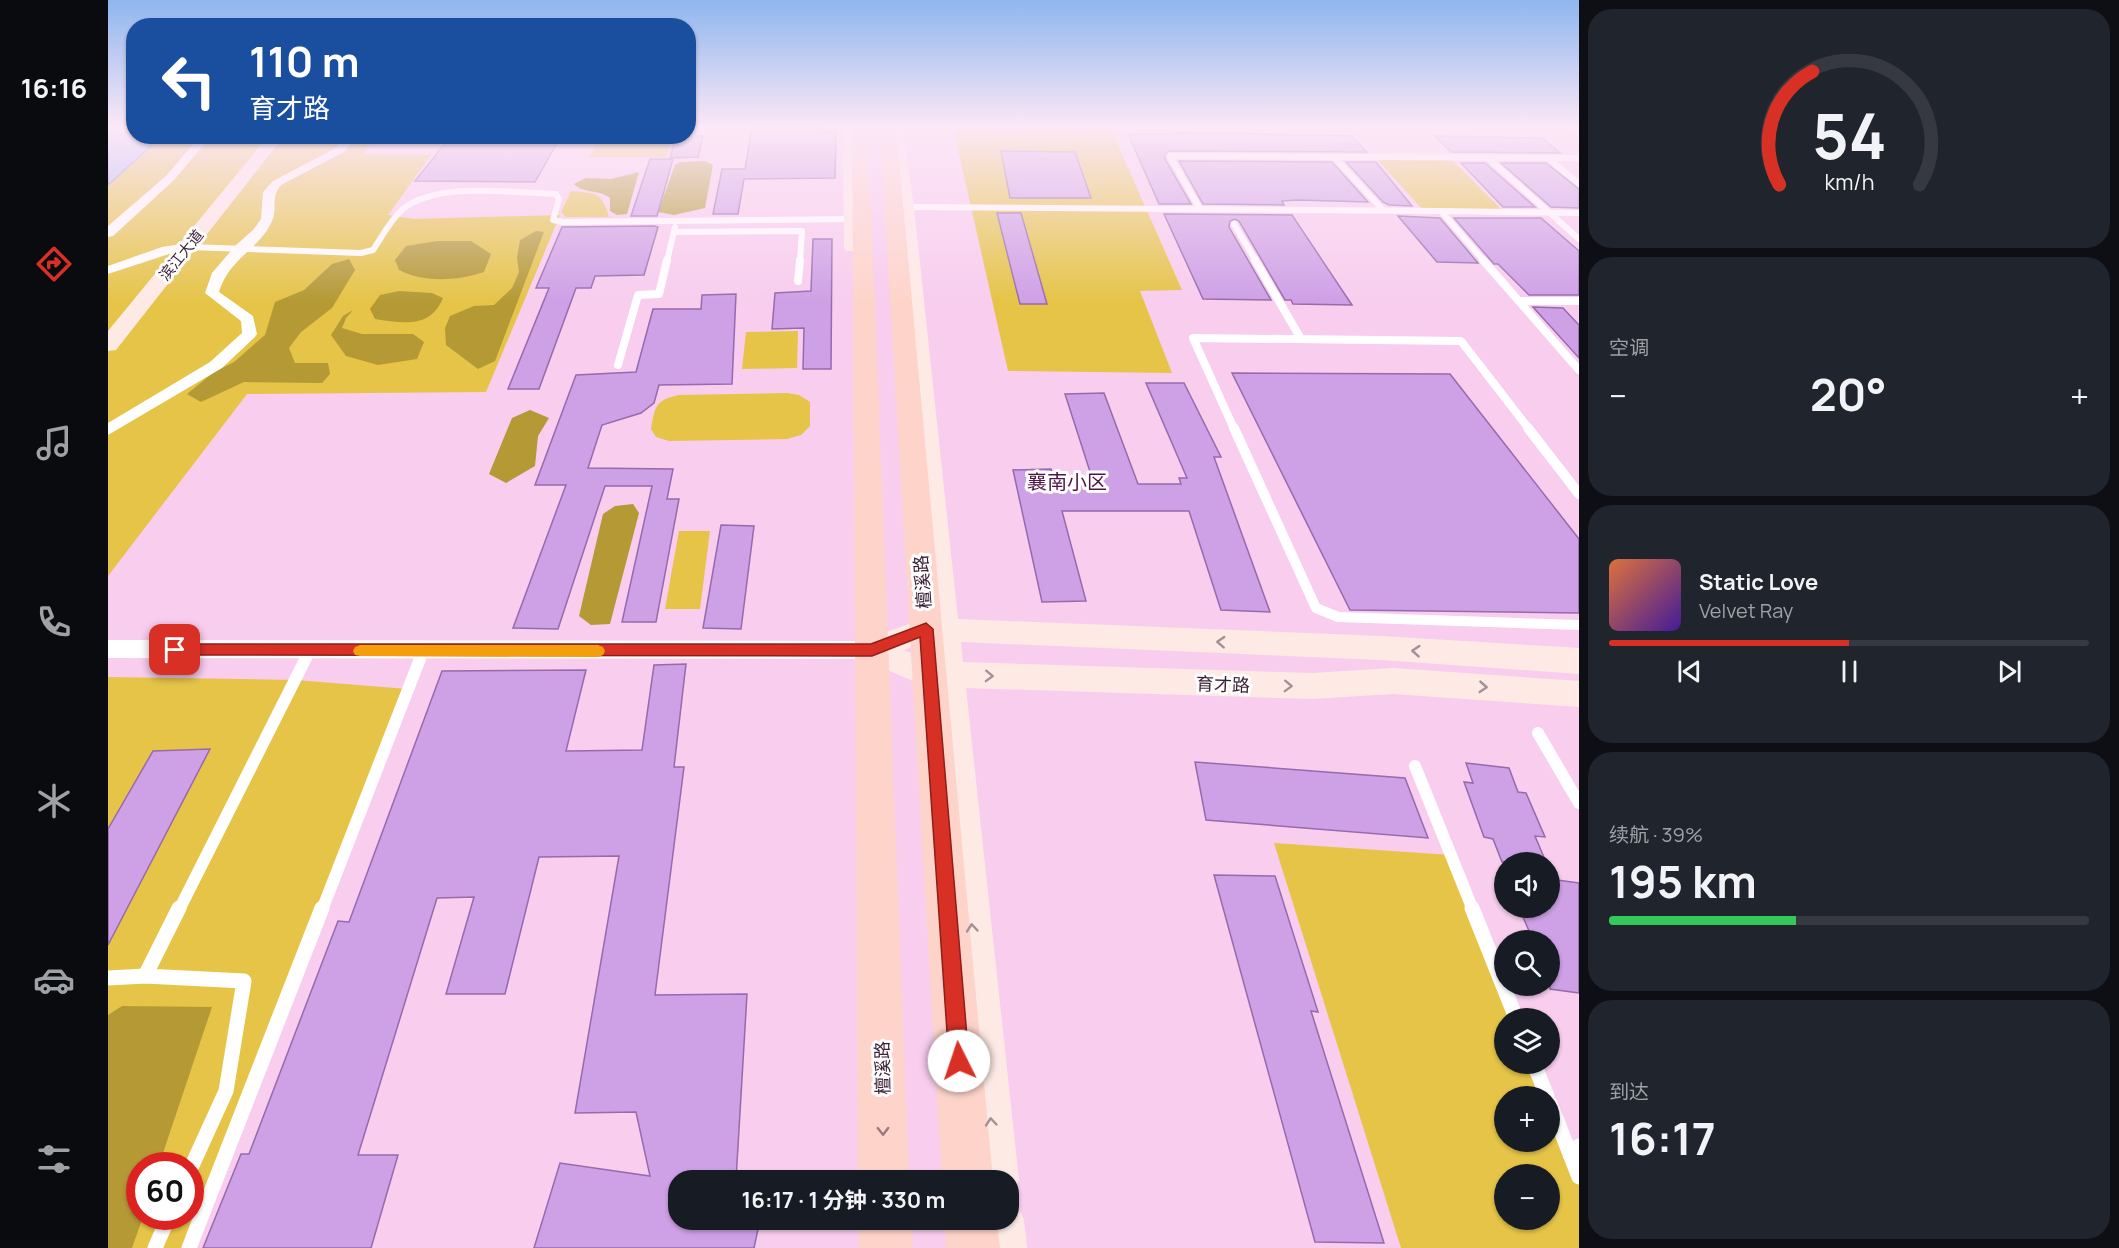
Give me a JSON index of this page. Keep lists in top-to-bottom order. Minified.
{"streets":{"main road":["檀溪路"],"street":["滨江大道","育才路"]},"crossings":[["檀溪路","育才路"]],"districts":["襄南小区"],"page":{"tabs":"16:16","turn":["110 m","育才路"],"tile":["空调",["续航 · 39%","195 km"],["到达","16:17"]],"heat":["−","20°","+"],"song":["Static Love","Velvet Ray"],"map_buttons":["+","−"],"limit":"60","trip":"16:17 · 1 分钟 · 330 m","gauge":["54","km/h"]}}
